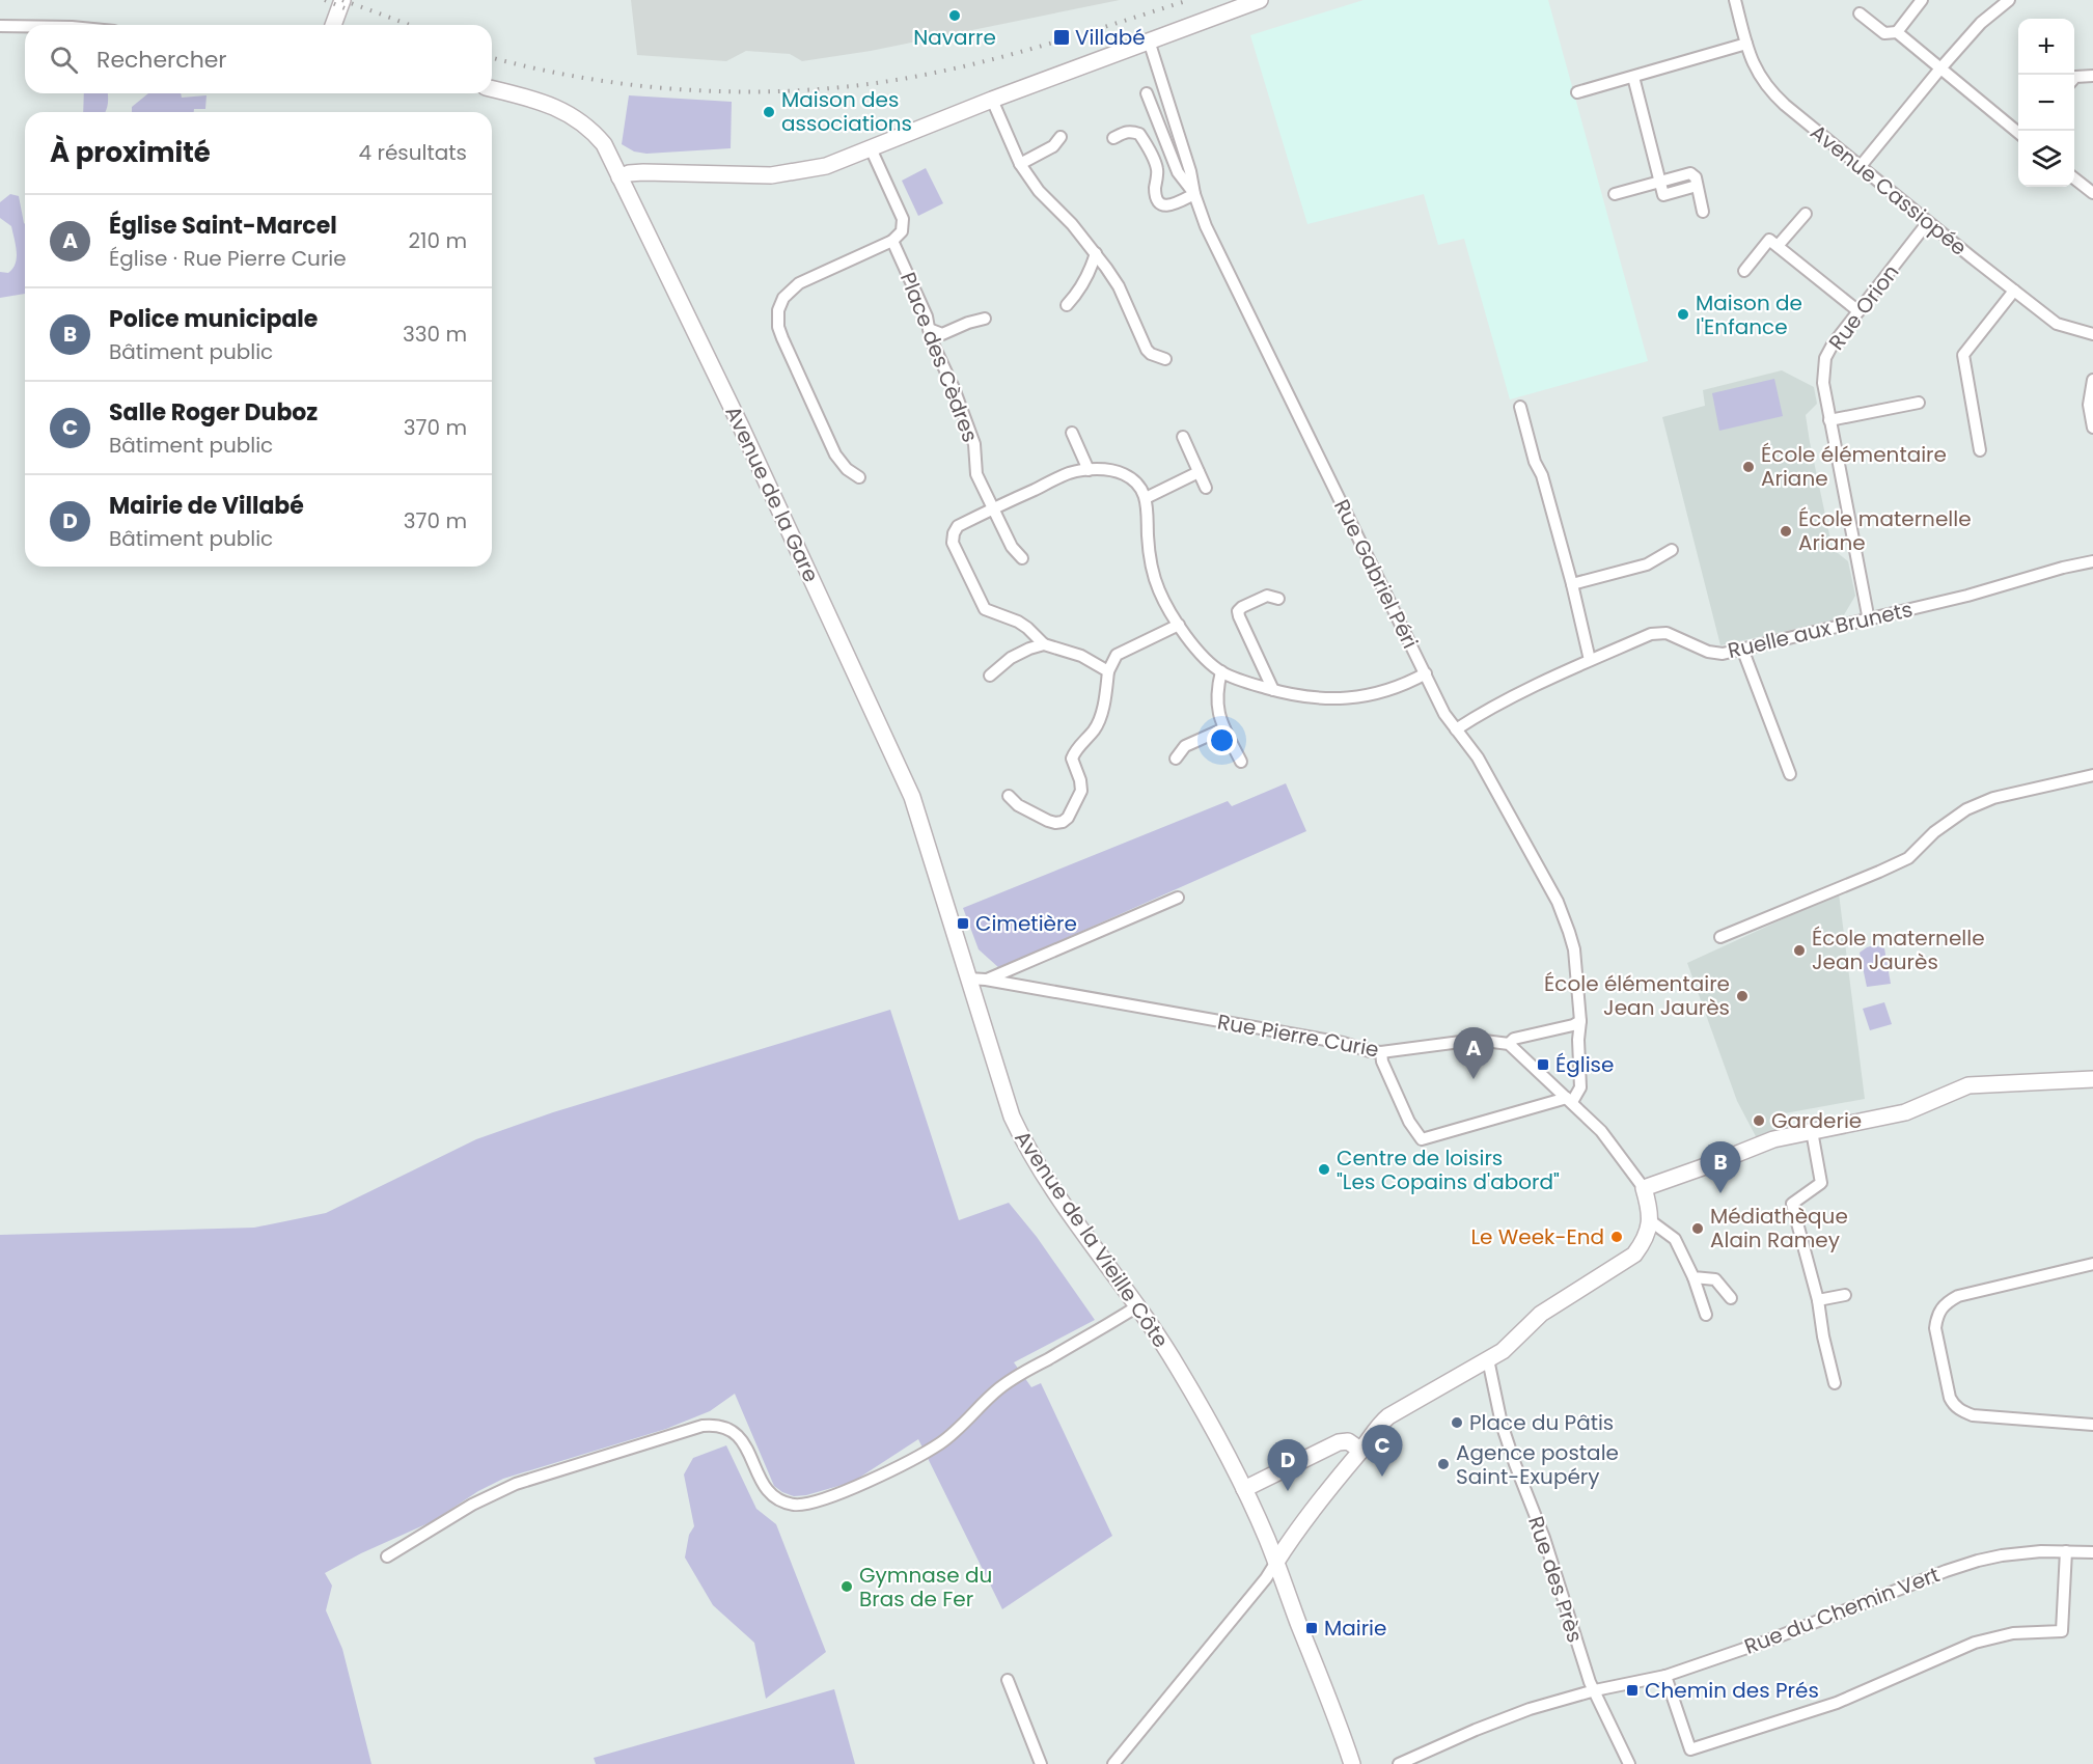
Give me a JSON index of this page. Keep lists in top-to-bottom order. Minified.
{"streets":{"street":["Avenue Cassiopée","Rue Orion","Place des Cèdres","Avenue de la Gare","Rue Gabriel Péri","Ruelle aux Brunets","Rue Pierre Curie","Avenue de la Vieille Côte","Rue des Près","Rue du Chemin Vert"]},"crossings":[["Avenue Cassiopée","Rue Orion"],["Rue Orion","Ruelle aux Brunets"],["Avenue de la Gare","Rue Pierre Curie"],["Avenue de la Gare","Avenue de la Vieille Côte"],["Rue Gabriel Péri","Ruelle aux Brunets"],["Rue Pierre Curie","Avenue de la Vieille Côte"],["Rue des Près","Rue du Chemin Vert"]],"places":{"other":["Navarre","Maison des associations","Maison de l'Enfance","École élémentaire Ariane","École maternelle Ariane","École maternelle Jean Jaurès","École élémentaire Jean Jaurès","Garderie","Centre de loisirs \"Les Copains d'abord\"","Médiathèque Alain Ramey","Le Week-End","Place du Pâtis","Agence postale Saint-Exupéry","Gymnase du Bras de Fer"],"transit":["Villabé","Cimetière","Église","Mairie","Chemin des Prés"]},"page":{"map_buttons":["+","−"],"search":"Rechercher","heading":["À proximité","4 résultats"],"list":[{"mark":"A","name":"Église Saint-Marcel","note":"Église · Rue Pierre Curie","value":"210 m"},{"mark":"B","name":"Police municipale","note":"Bâtiment public","value":"330 m"},{"mark":"C","name":"Salle Roger Duboz","note":"Bâtiment public","value":"370 m"},{"mark":"D","name":"Mairie de Villabé","note":"Bâtiment public","value":"370 m"}],"pins":["A","B","C","D"]}}
